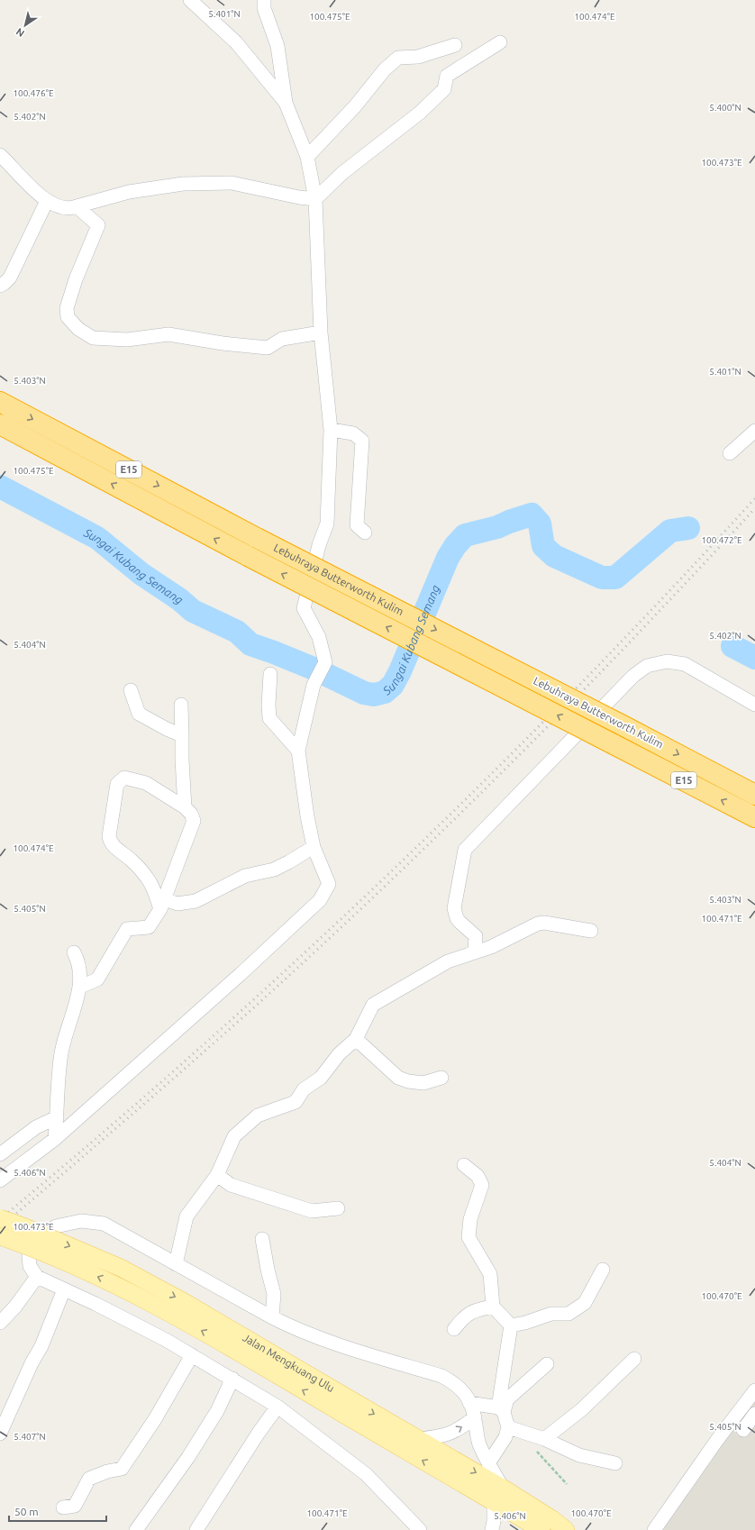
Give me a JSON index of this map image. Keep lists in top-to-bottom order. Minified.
{"streets":{"highway":["E15","Lebuhraya Butterworth Kulim"],"main road":["Jalan Mengkuang Ulu"]},"water":["Sungai Kubang Semang"],"scale_bar":"50 m","north":"bottom left","coordinates":["5.401°N","100.475°E","100.474°E","100.476°E","5.400°N","5.402°N","100.473°E","5.403°N","100.472°E","5.404°N","5.405°N","100.471°E","5.406°N","100.470°E","5.407°N"]}
